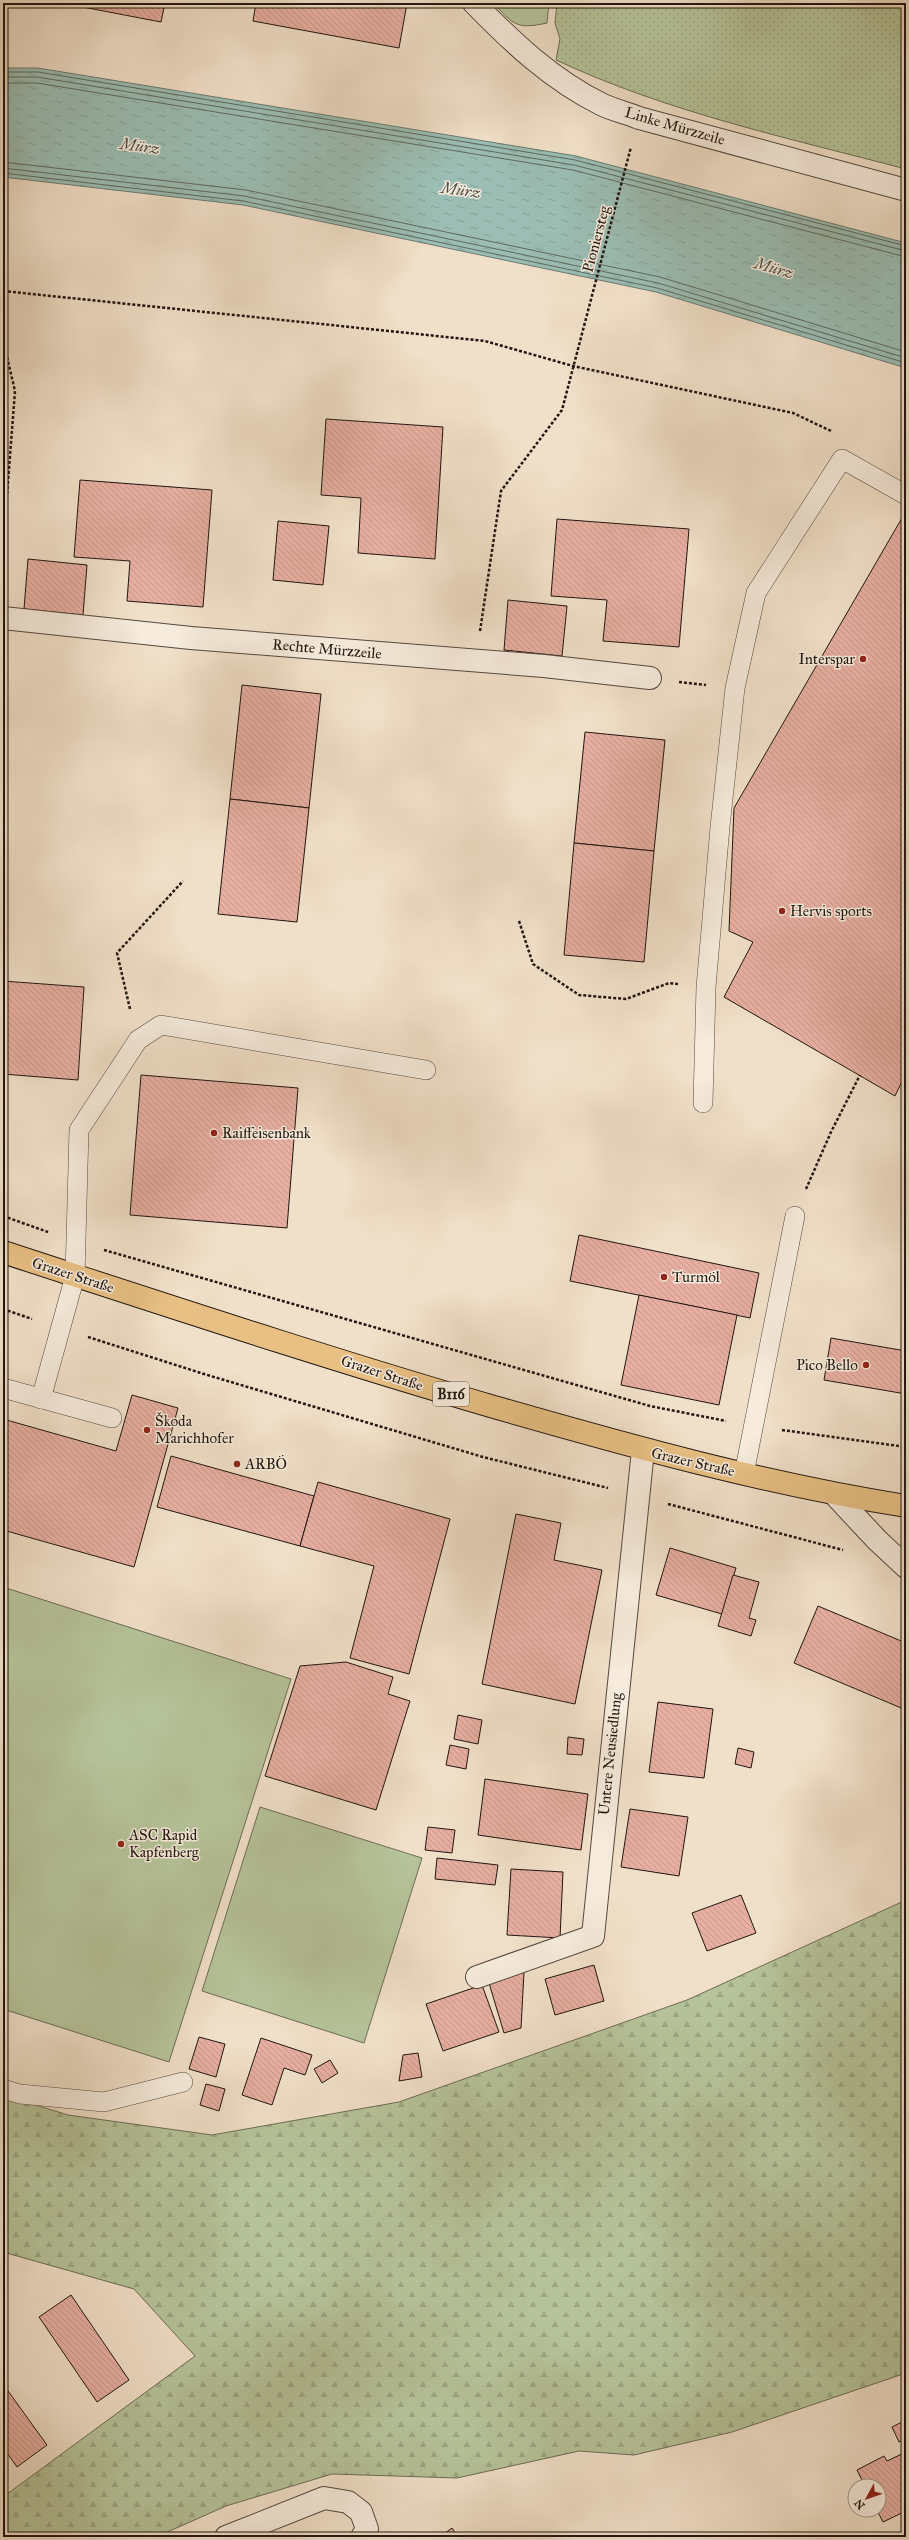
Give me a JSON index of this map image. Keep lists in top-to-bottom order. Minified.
{"streets":{"main road":["Grazer Straße","B116"],"street":["Linke Mürzzeile","Rechte Mürzzeile","Untere Neusiedlung"],"path":["Pioniersteg"]},"crossings":[["Linke Mürzzeile","Pioniersteg"],["Pioniersteg","Rechte Mürzzeile"],["Grazer Straße","Untere Neusiedlung"]],"water":["Mürz"],"places":["Interspar","Hervis sports","Raiffeisenbank","Turmöl","Pico Bello","Škoda Marichhofer","ARBÖ","ASC Rapid Kapfenberg"],"north":"bottom left"}
